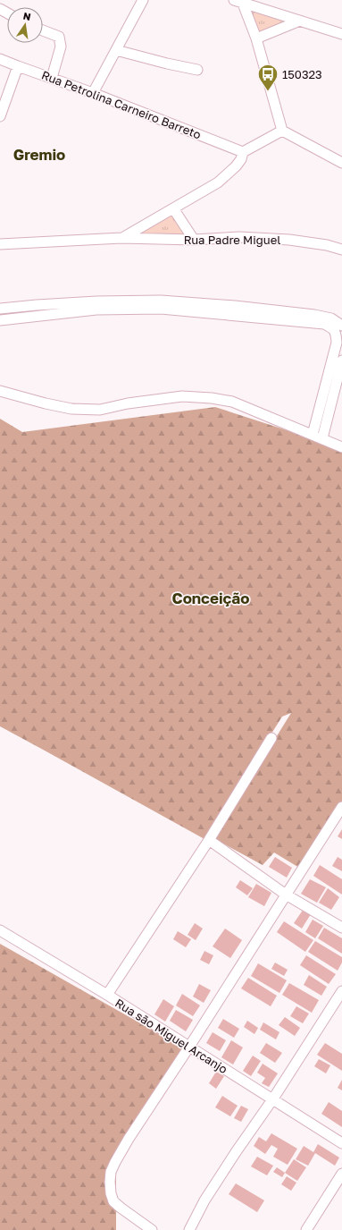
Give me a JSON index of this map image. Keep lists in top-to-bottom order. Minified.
{"streets":{"street":["Rua Petrolina Carneiro Barreto","Rua Padre Miguel","Rua são Miguel Arcanjo"]},"districts":["Gremio","Conceição"],"places":{"bus stop":["150323"]},"north":"top"}
